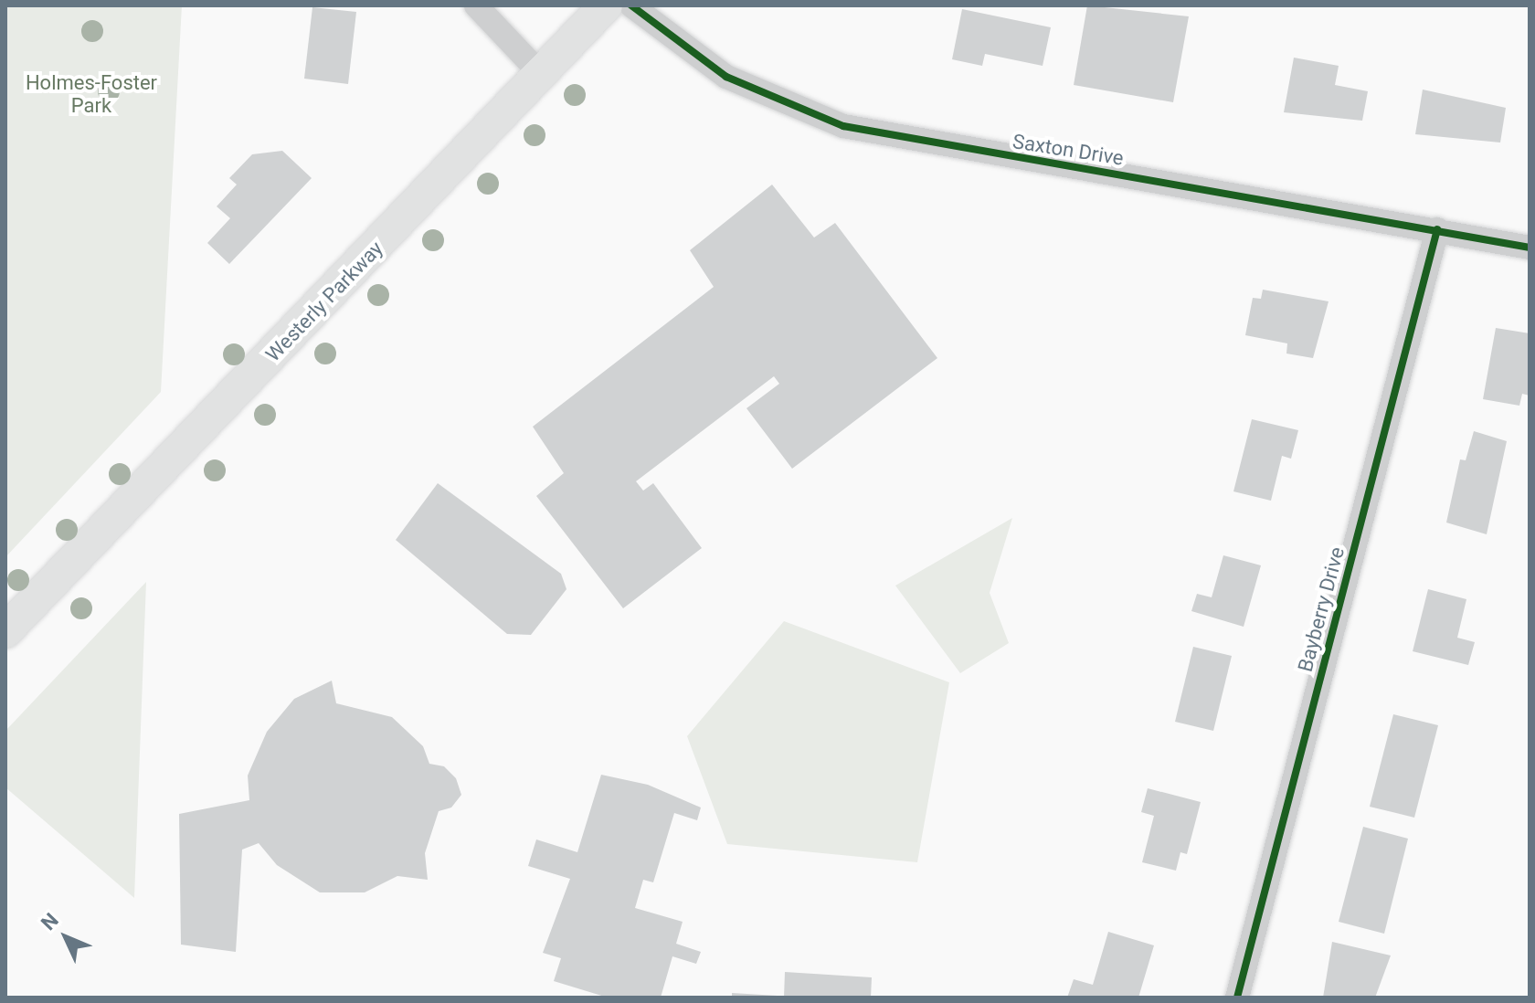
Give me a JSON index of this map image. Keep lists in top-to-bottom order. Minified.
{"streets":{"main road":["Westerly Parkway"],"street":["Saxton Drive","Bayberry Drive"]},"crossings":[["Saxton Drive","Bayberry Drive"]],"parks":["Holmes-Foster Park"],"north":"top left"}
